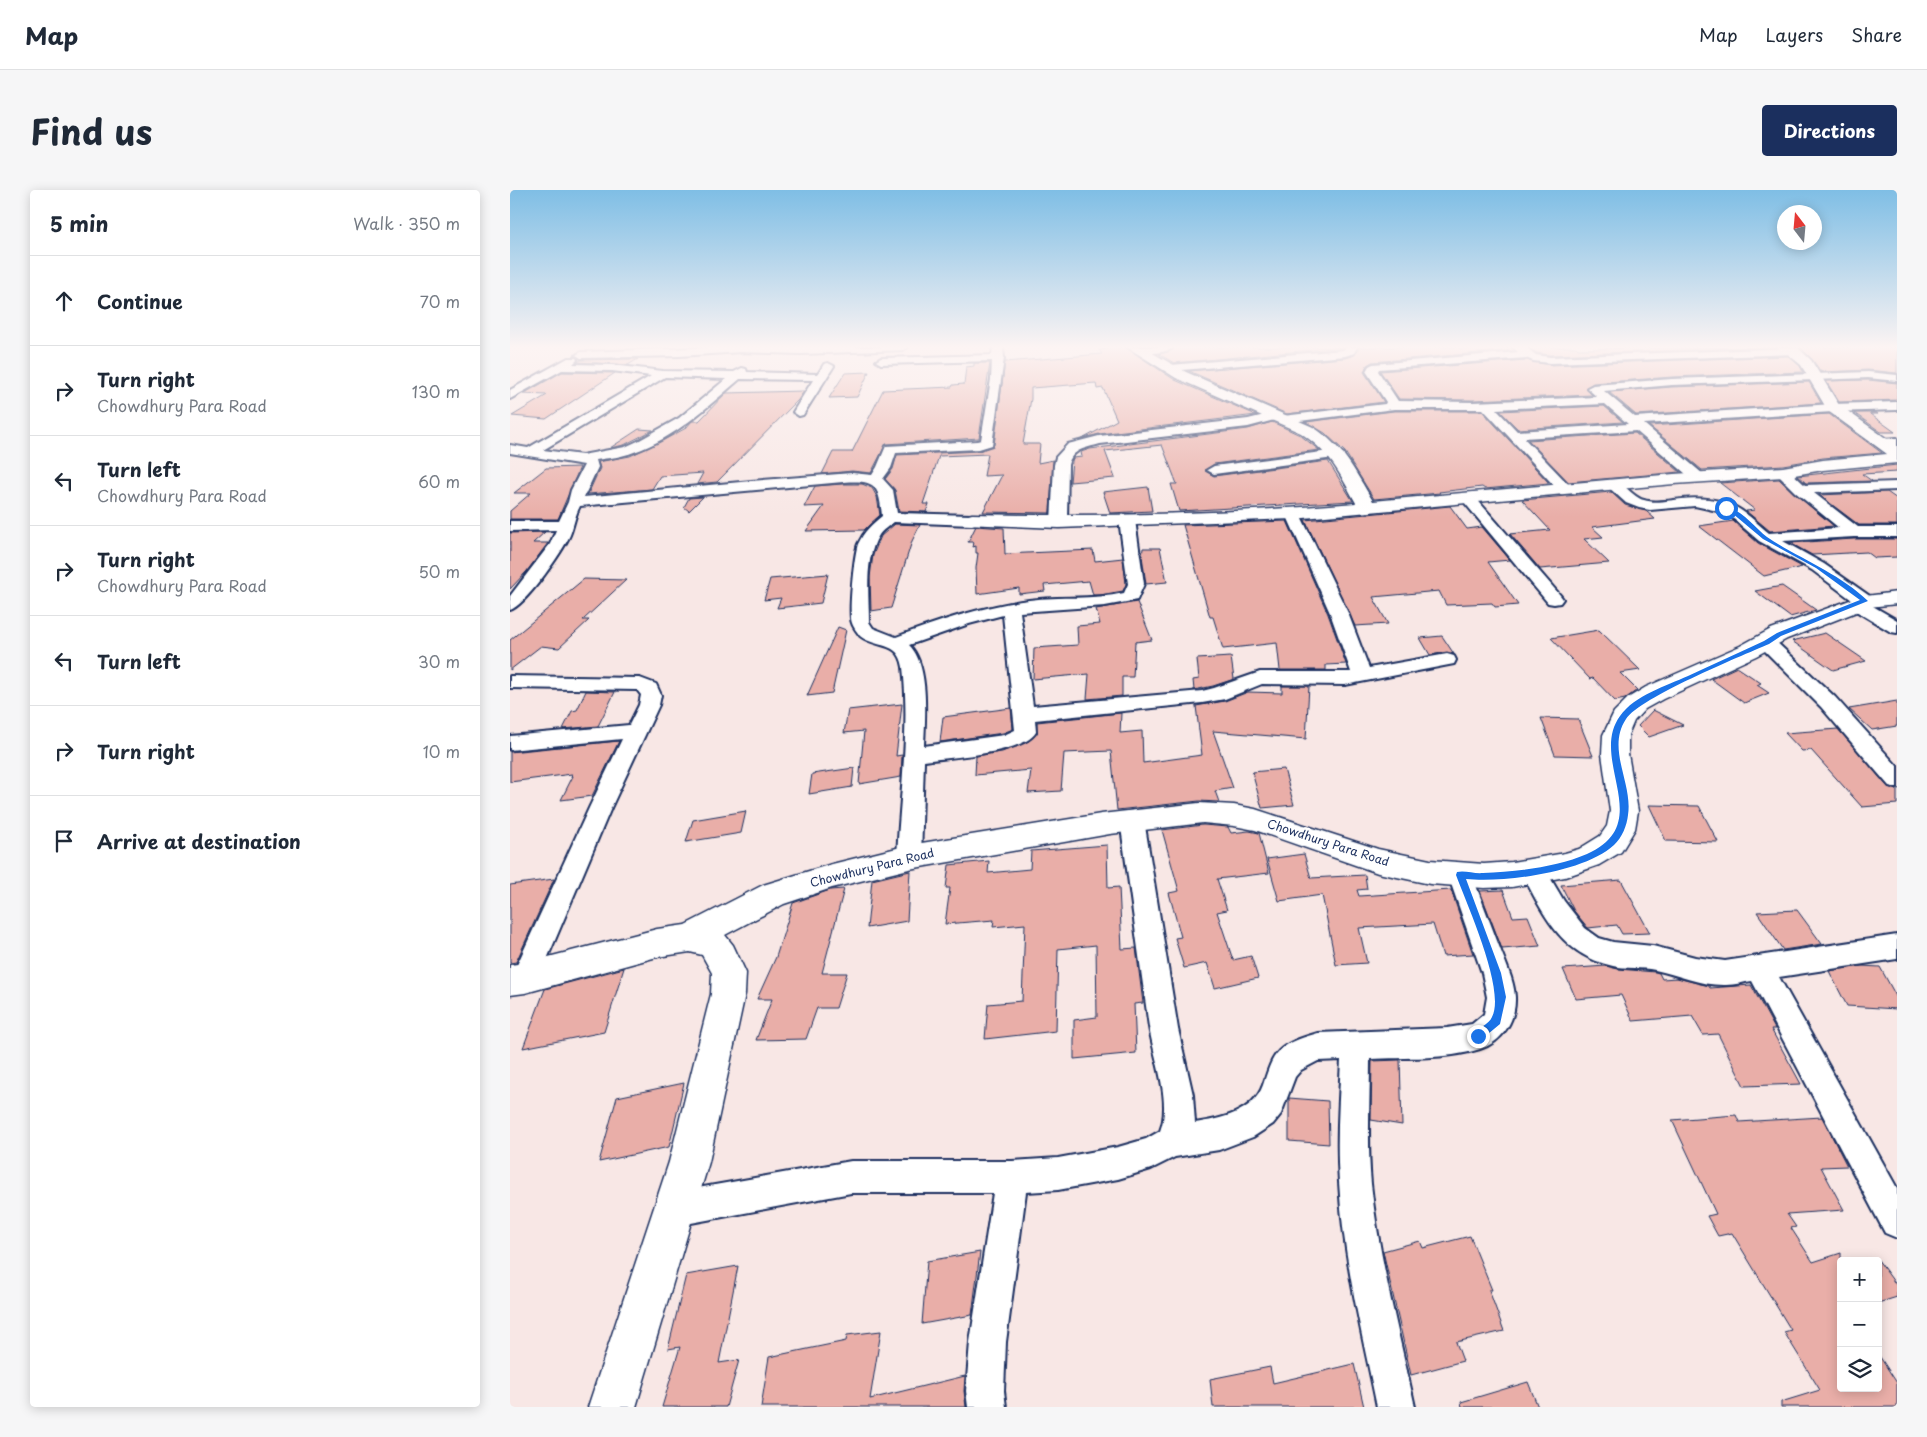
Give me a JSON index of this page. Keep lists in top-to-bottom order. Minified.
{"streets":{"street":["Chowdhury Para Road"]},"north":"top","page":{"header":"Map","nav":["Map","Layers","Share"],"title":"Find us","buttons":"Directions","heading":["5 min","Walk · 350 m"],"list":[["Continue","70 m"],["Turn right","Chowdhury Para Road","130 m"],["Turn left","Chowdhury Para Road","60 m"],["Turn right","Chowdhury Para Road","50 m"],["Turn left","30 m"],["Turn right","10 m"],"Arrive at destination"],"map_buttons":["+","−"]}}
